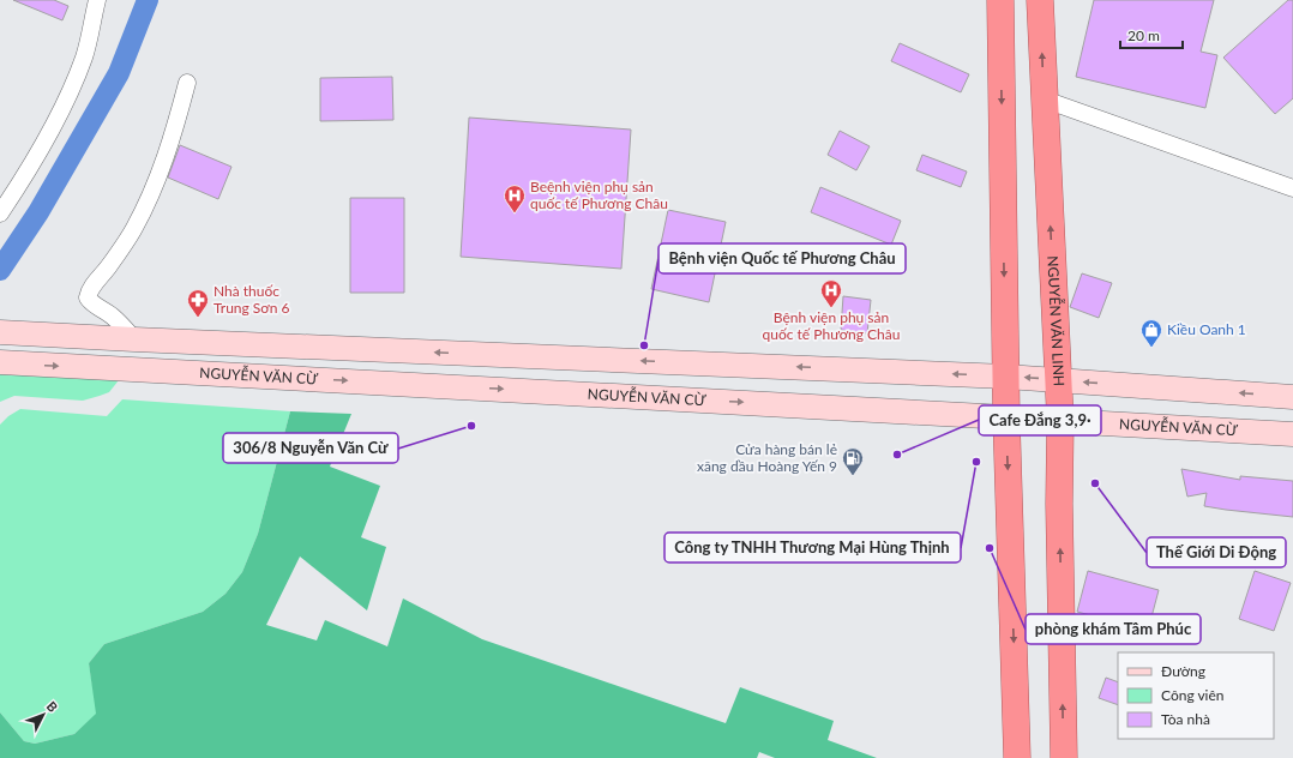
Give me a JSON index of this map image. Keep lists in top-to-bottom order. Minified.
{"streets":{"highway":["NGUYỄN VĂN LINH"],"main road":["NGUYỄN VĂN CỪ"]},"crossings":[["NGUYỄN VĂN LINH","NGUYỄN VĂN CỪ"]],"places":{"hospital":["Beệnh viện phụ sản quốc tế Phương Châu","Bệnh viện phụ sản quốc tế Phương Châu"],"pharmacy":["Nhà thuốc Trung Sơn 6"],"other":["Bệnh viện Quốc tế Phương Châu","306/8 Nguyễn Văn Cừ","Cafe Đắng 3,9·","Công ty TNHH Thương Mại Hùng Thịnh","Thế Giới Di Động","phòng khám Tâm Phúc"],"shop":["Kiều Oanh 1"],"fuel station":["Cửa hàng bán lẻ xăng dầu Hoàng Yến 9"]},"legend":["Đường","Công viên","Tòa nhà"],"scale_bar":"20 m","north":"top right"}
